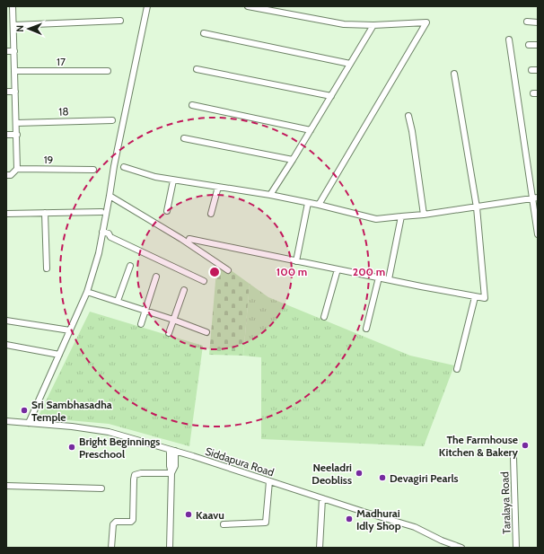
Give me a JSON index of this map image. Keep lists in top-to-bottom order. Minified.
{"streets":{"street":["17","18","19","Siddapura Road","Taralaya Road"]},"places":["Sri Sambhasadha Temple","The Farmhouse Kitchen & Bakery","Bright Beginnings Preschool","Neeladri Deobliss","Devagiri Pearls","Kaavu","Madhurai Idly Shop"],"north":"left","rings":["100 m","200 m"]}
